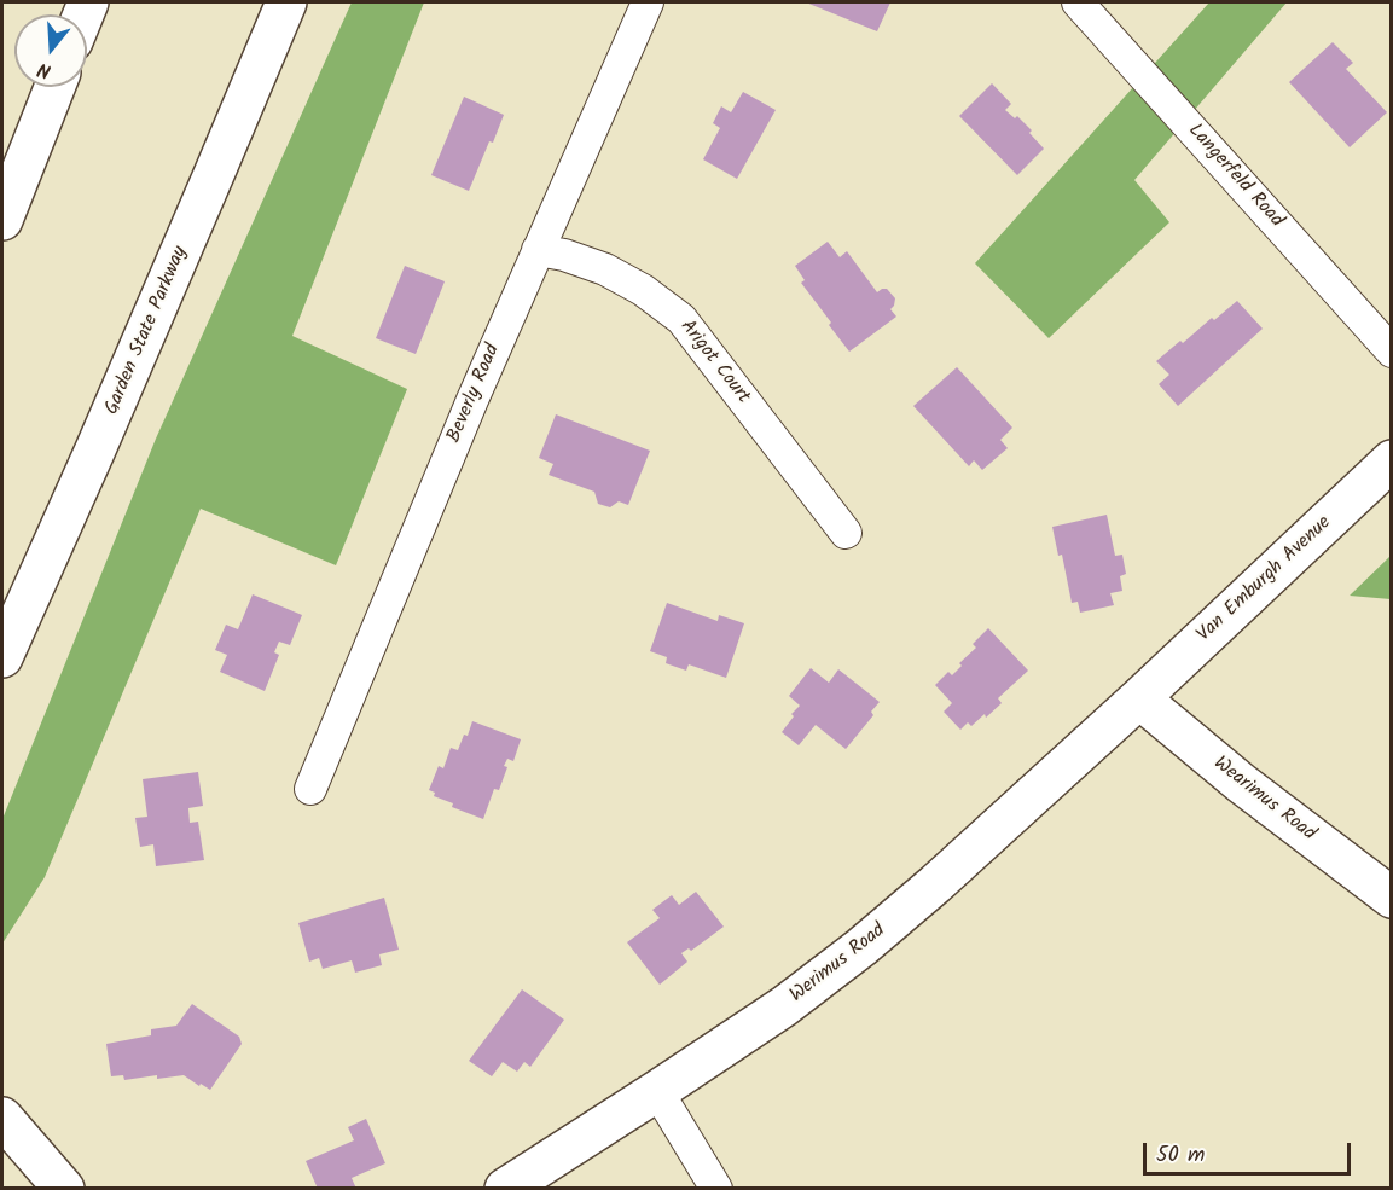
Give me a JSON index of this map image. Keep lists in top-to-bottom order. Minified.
{"streets":{"main road":["Garden State Parkway","Van Emburgh Avenue","Wearimus Road","Werimus Road"],"street":["Langerfeld Road","Arigot Court","Beverly Road"]},"crossings":[["Arigot Court","Beverly Road"],["Van Emburgh Avenue","Wearimus Road"],["Van Emburgh Avenue","Werimus Road"],["Wearimus Road","Werimus Road"]],"scale_bar":"50 m","north":"bottom"}
